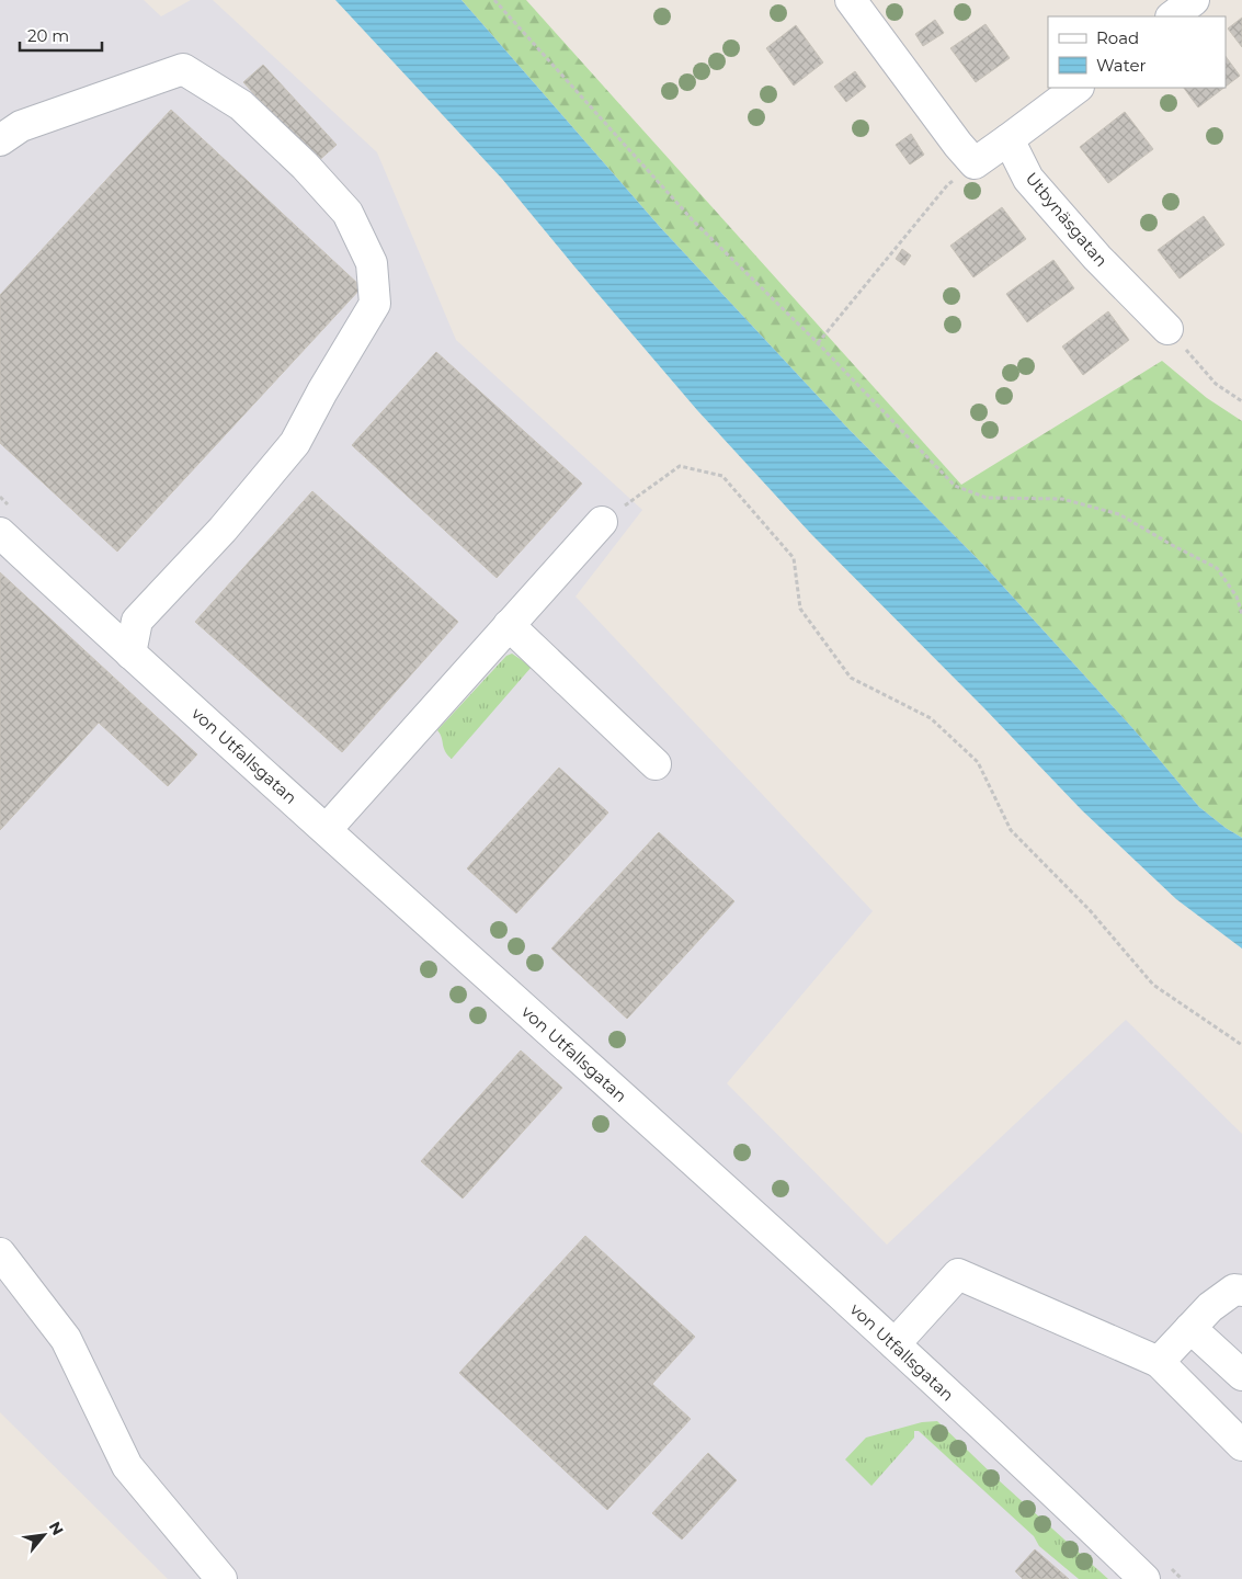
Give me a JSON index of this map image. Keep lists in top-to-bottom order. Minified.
{"streets":{"street":["Utbynäsgatan","von Utfallsgatan"]},"legend":["Road","Water"],"scale_bar":"20 m","north":"top right"}
